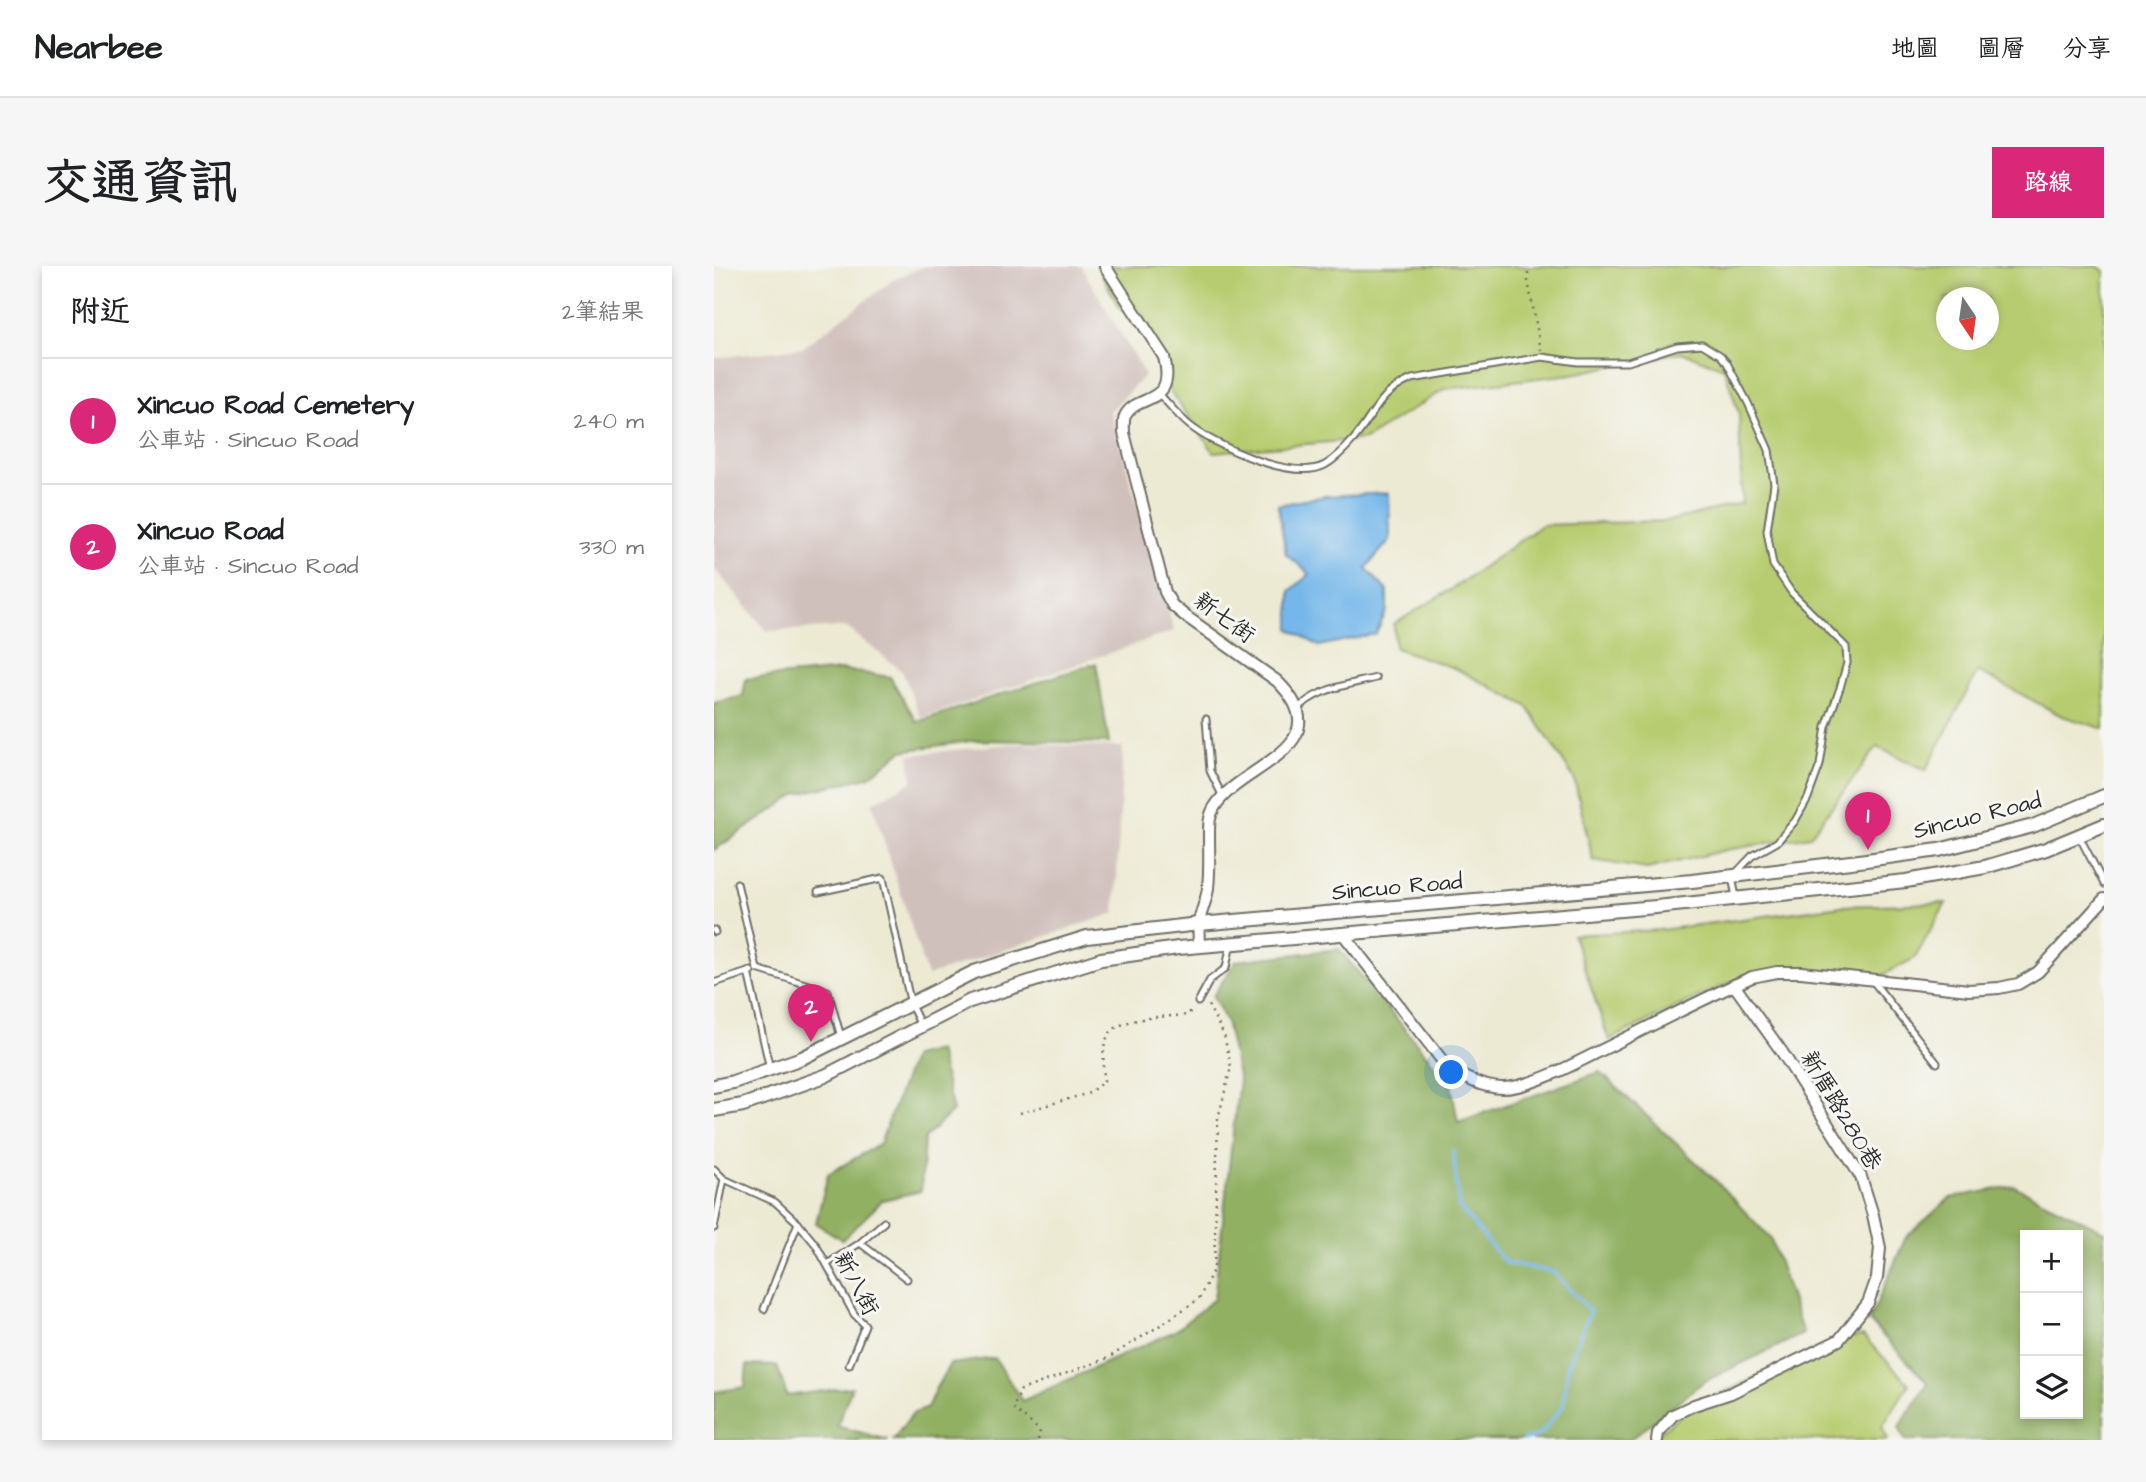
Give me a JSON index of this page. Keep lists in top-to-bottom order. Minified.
{"streets":{"street":["新七街","Sincuo Road","新厝路280巷"],"lane":["新八街"]},"north":"bottom","page":{"header":"Nearbee","nav":["地圖","圖層","分享"],"title":"交通資訊","buttons":"路線","heading":["附近","2筆結果"],"list":[{"mark":"1","name":"Xincuo Road Cemetery","note":"公車站 · Sincuo Road","value":"240 m"},{"mark":"2","name":"Xincuo Road","note":"公車站 · Sincuo Road","value":"330 m"}],"pins":["1","2"],"map_buttons":["+","−"]}}
